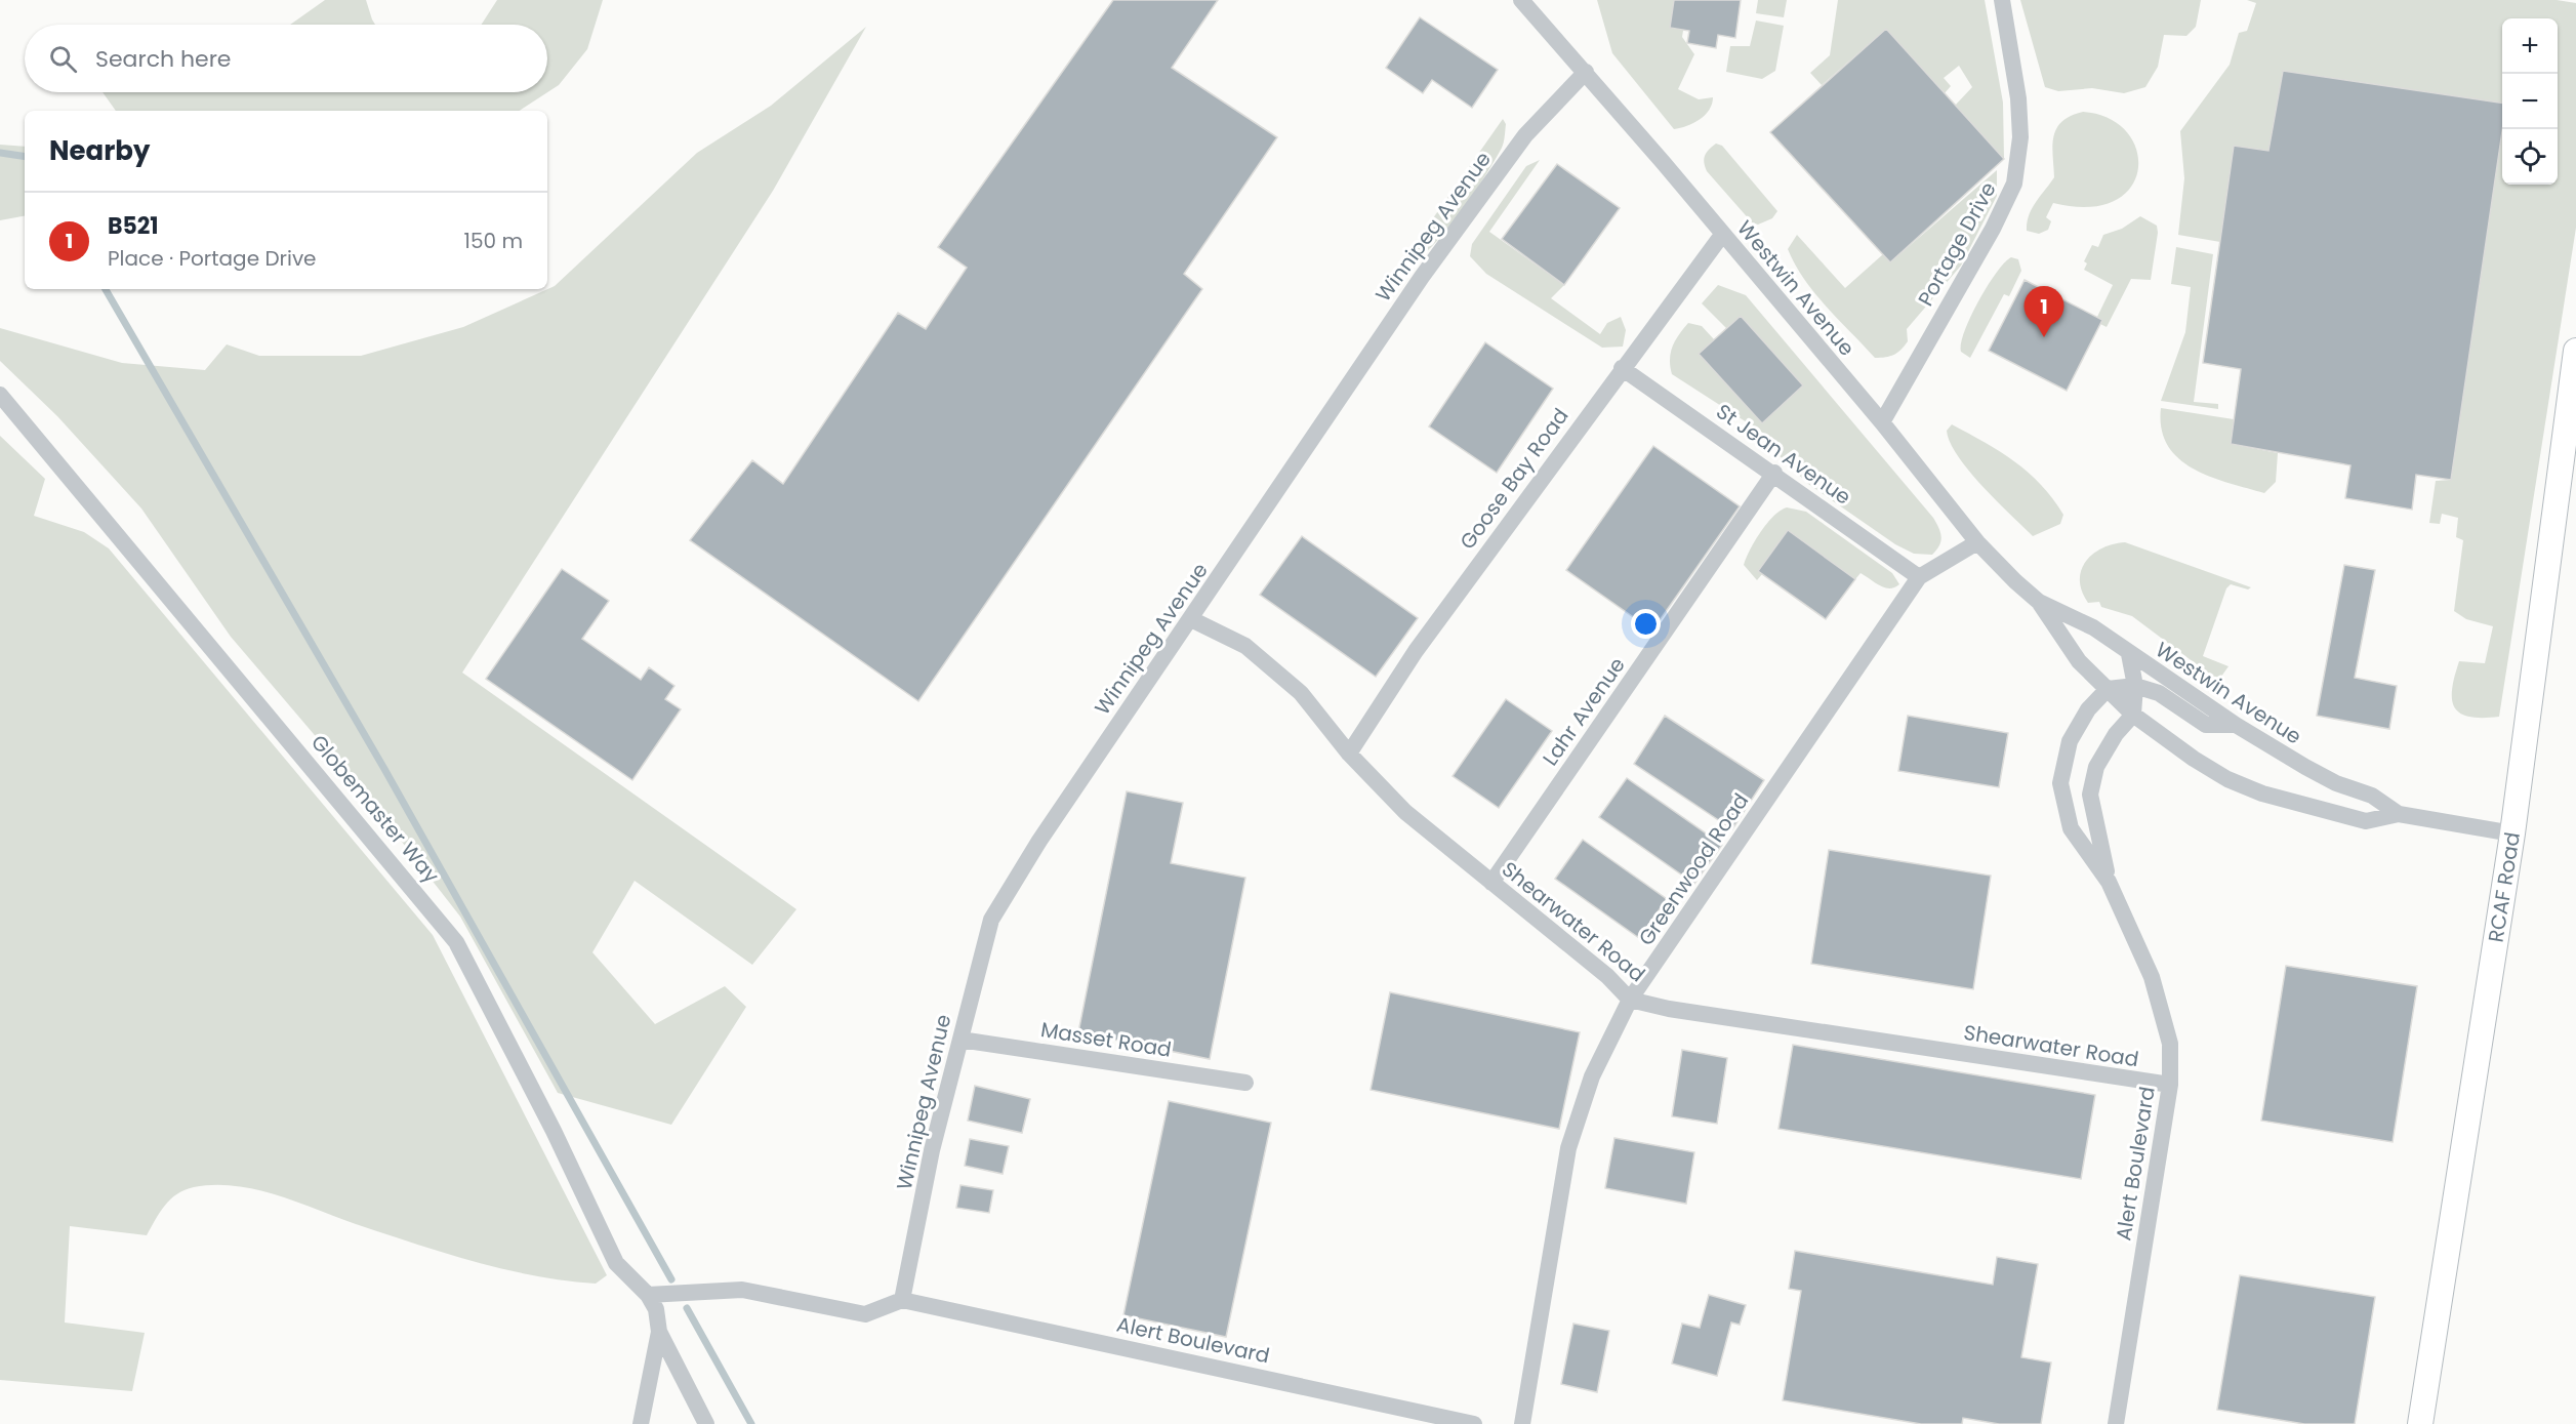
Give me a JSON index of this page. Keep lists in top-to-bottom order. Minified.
{"streets":{"main road":["RCAF Road"],"street":["Winnipeg Avenue","Portage Drive","Westwin Avenue","St Jean Avenue","Goose Bay Road","Lahr Avenue","Globemaster Way","Greenwood Road","Shearwater Road","Masset Road","Alert Boulevard"]},"crossings":[["Winnipeg Avenue","Westwin Avenue"],["Winnipeg Avenue","Shearwater Road"],["Winnipeg Avenue","Masset Road"],["Winnipeg Avenue","Alert Boulevard"],["Portage Drive","Westwin Avenue"],["Westwin Avenue","Goose Bay Road"],["Westwin Avenue","Greenwood Road"],["Westwin Avenue","RCAF Road"],["Westwin Avenue","Alert Boulevard"],["St Jean Avenue","Goose Bay Road"],["St Jean Avenue","Lahr Avenue"],["St Jean Avenue","Greenwood Road"],["Goose Bay Road","Shearwater Road"],["Lahr Avenue","Shearwater Road"],["Greenwood Road","Shearwater Road"],["Shearwater Road","Alert Boulevard"]],"page":{"map_buttons":["+","−"],"search":"Search here","heading":"Nearby","list":[{"mark":"1","name":"B521","note":"Place · Portage Drive","value":"150 m"}],"pins":"1"}}
